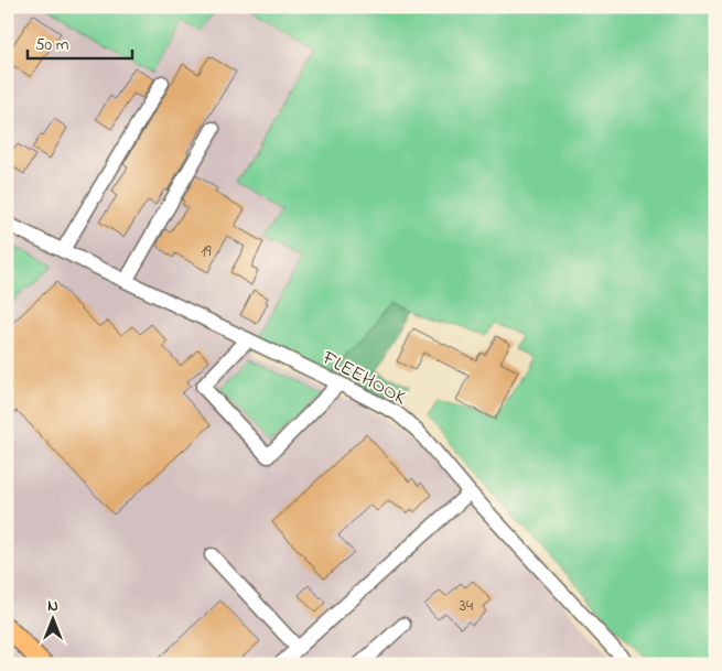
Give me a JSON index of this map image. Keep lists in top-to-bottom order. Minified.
{"streets":{"street":["FLEEHOOK"]},"house_numbers":["19","34"],"scale_bar":"50 m","north":"top"}
